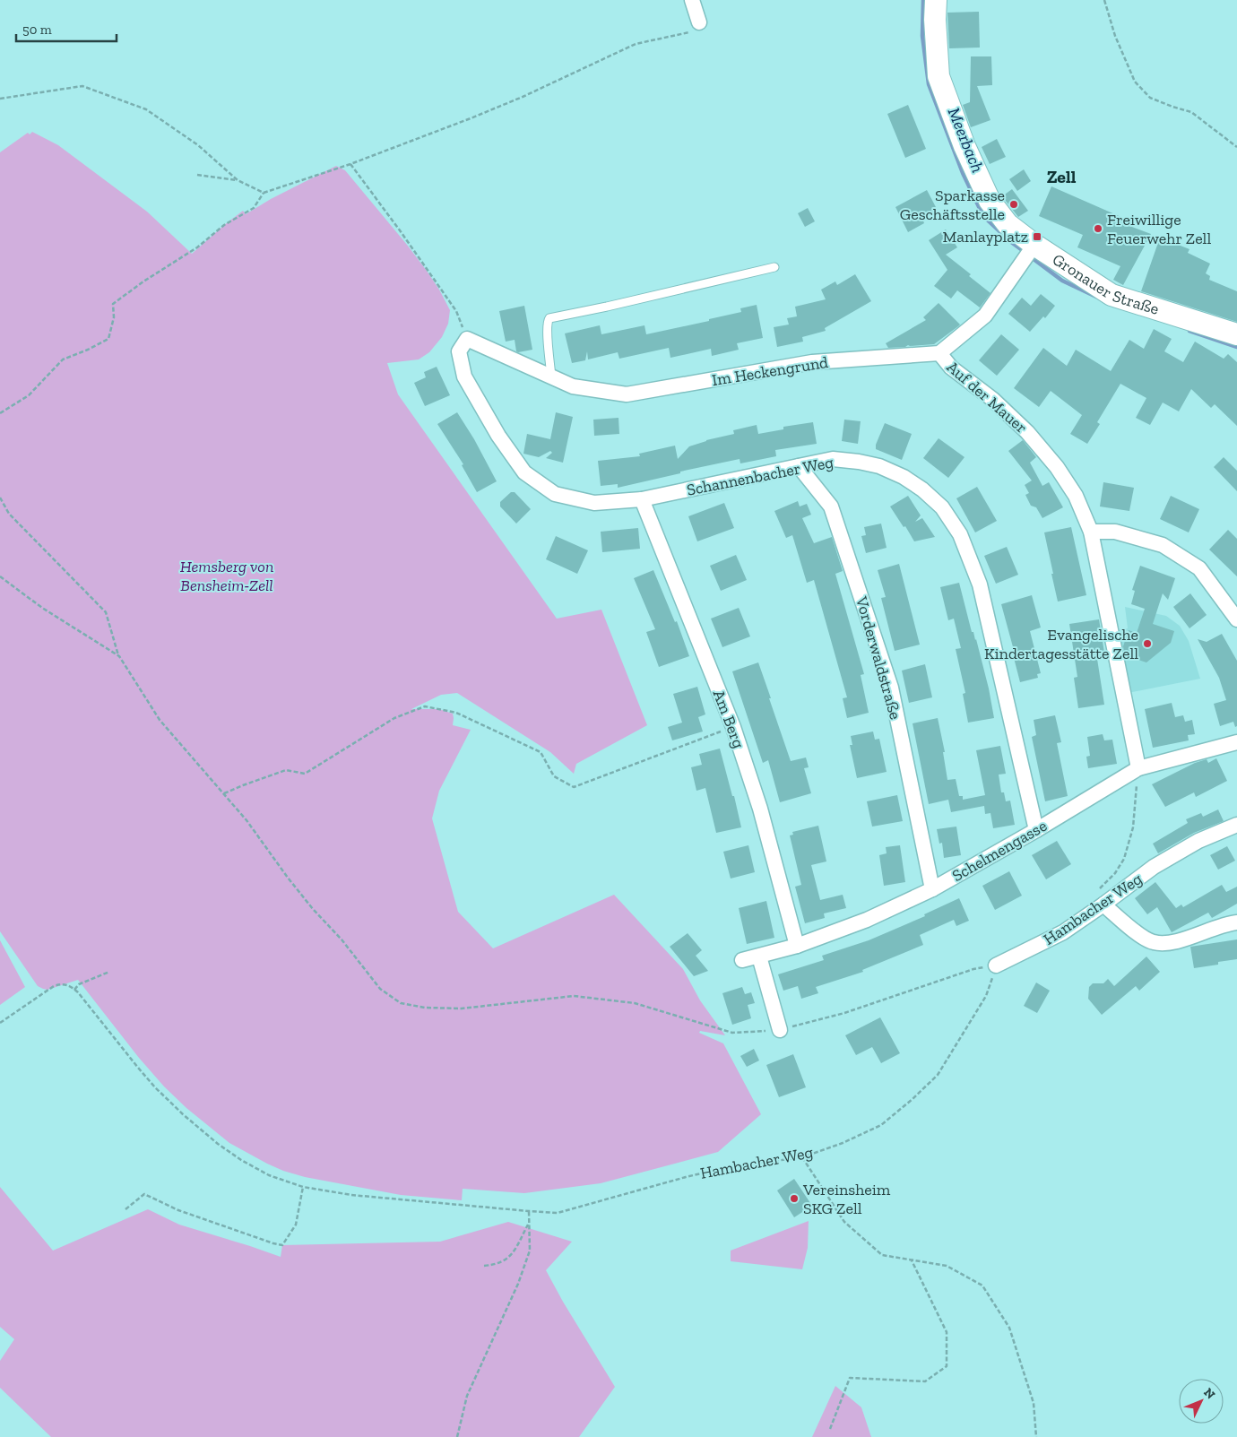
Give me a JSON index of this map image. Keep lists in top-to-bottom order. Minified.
{"streets":{"street":["Gronauer Straße","Im Heckengrund","Auf der Mauer","Schannenbacher Weg","Vorderwaldstraße","Am Berg","Schelmengasse","Hambacher Weg"]},"crossings":[["Im Heckengrund","Auf der Mauer"],["Im Heckengrund","Schannenbacher Weg"],["Auf der Mauer","Schelmengasse"],["Schannenbacher Weg","Vorderwaldstraße"],["Schannenbacher Weg","Am Berg"],["Schannenbacher Weg","Schelmengasse"],["Vorderwaldstraße","Schelmengasse"],["Am Berg","Schelmengasse"]],"districts":["Zell"],"water":["Meerbach"],"parks":["Hemsberg von Bensheim-Zell"],"places":{"other":["Sparkasse Geschäftsstelle","Freiwillige Feuerwehr Zell","Evangelische Kindertagesstätte Zell","Vereinsheim SKG Zell"],"transit":["Manlayplatz"]},"scale_bar":"50 m","north":"top right"}
